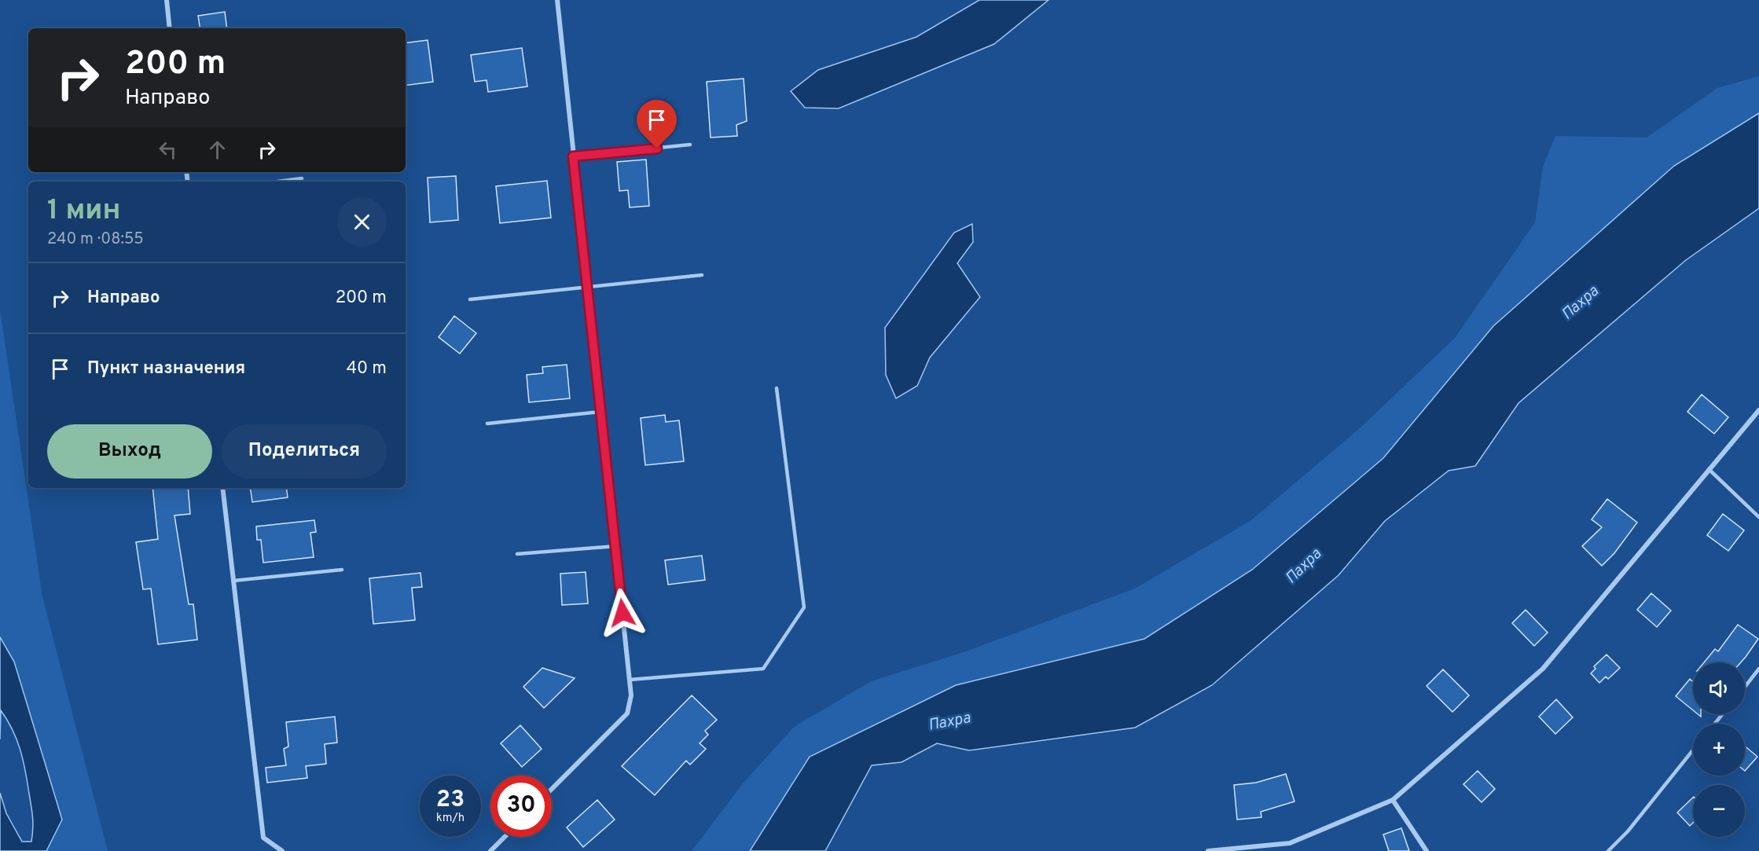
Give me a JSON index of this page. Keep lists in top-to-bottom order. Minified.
{"water":["Пахра"],"page":{"turn":["200 m","Направо"],"heading":["1 мин","240 m · 08:55"],"list":[{"name":"Направо","value":"200 m"},{"name":"Пункт назначения","value":"40 m"}],"buttons":["Выход","Поделиться"],"map_buttons":["+","−"],"speed":"23 km/h","limit":"30"}}
